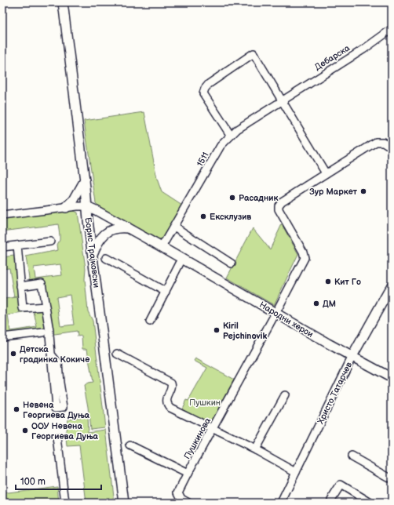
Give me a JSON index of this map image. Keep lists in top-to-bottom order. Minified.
{"streets":{"street":["Дебарска","1511","Борис Трајковски","Народни херои","Христо Татарчев","Пушкинова"]},"crossings":[["Дебарска","1511"],["1511","Народни херои"],["Борис Трајковски","Народни херои"],["Народни херои","Христо Татарчев"],["Народни херои","Пушкинова"]],"parks":["Пушкин"],"places":["Зур Маркет","Расадник","Ексклузив","Кит Го","ДМ","Kiril Pejchinovik","Детска градинка Кокиче","Невена Георгиева Дуња","ООУ Невена Георгиева Дуња"],"scale_bar":"100 m"}
